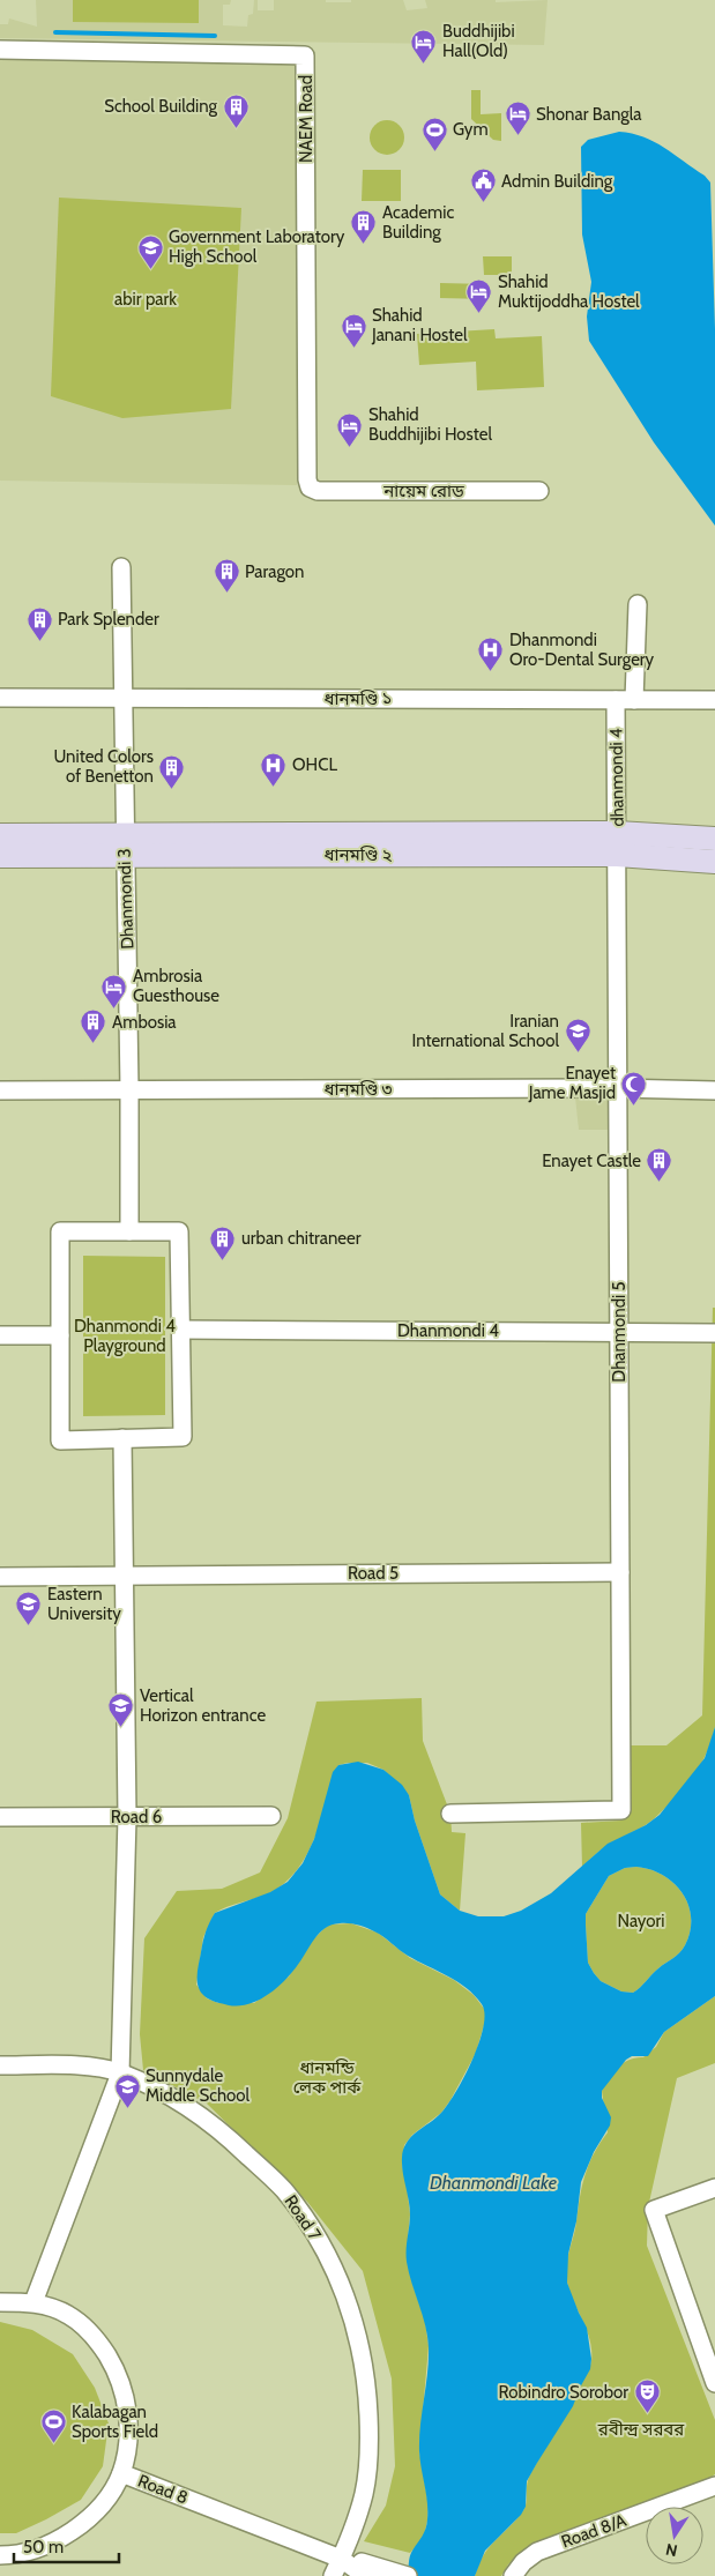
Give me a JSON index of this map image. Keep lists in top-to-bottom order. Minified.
{"streets":{"main road":["ধানমণ্ডি ২"],"street":["NAEM Road","নায়েম রোড","ধানমণ্ডি ১","dhanmondi 4","Dhanmondi 3","ধানমণ্ডি ৩","Dhanmondi 4","Dhanmondi 5","Road 5","Road 6","Road 7","Road 8","Road 8/A"]},"crossings":[["NAEM Road","নায়েম রোড"],["ধানমণ্ডি ১","dhanmondi 4"],["ধানমণ্ডি ১","Dhanmondi 3"],["dhanmondi 4","ধানমণ্ডি ২"],["dhanmondi 4","Dhanmondi 5"],["ধানমণ্ডি ২","Dhanmondi 3"],["ধানমণ্ডি ২","Dhanmondi 5"],["Dhanmondi 3","ধানমণ্ডি ৩"],["ধানমণ্ডি ৩","Dhanmondi 5"],["Dhanmondi 4","Dhanmondi 5"],["Dhanmondi 5","Road 5"],["Road 7","Road 8"]],"water":["Dhanmondi Lake"],"parks":["abir park","Dhanmondi 4 Playground","Nayori","ধানমন্ডি লেক পার্ক","রবীন্দ্র সরবর"],"places":{"hotel":["Buddhijibi Hall(Old)","Shonar Bangla","Shahid Muktijoddha Hostel","Shahid Janani Hostel","Shahid Buddhijibi Hostel","Ambrosia Guesthouse"],"building":["School Building","Academic Building","Paragon","Park Splender","United Colors of Benetton","Ambosia","Enayet Castle","urban chitraneer"],"sports":["Gym","Kalabagan Sports Field"],"public building":["Admin Building"],"school or university":["Government Laboratory High School","Iranian International School","Eastern University","Vertical Horizon entrance","Sunnydale Middle School"],"hospital":["Dhanmondi Oro-Dental Surgery","OHCL"],"mosque":["Enayet Jame Masjid"],"theatre":["Robindro Sorobor"]},"scale_bar":"50 m","north":"bottom"}
